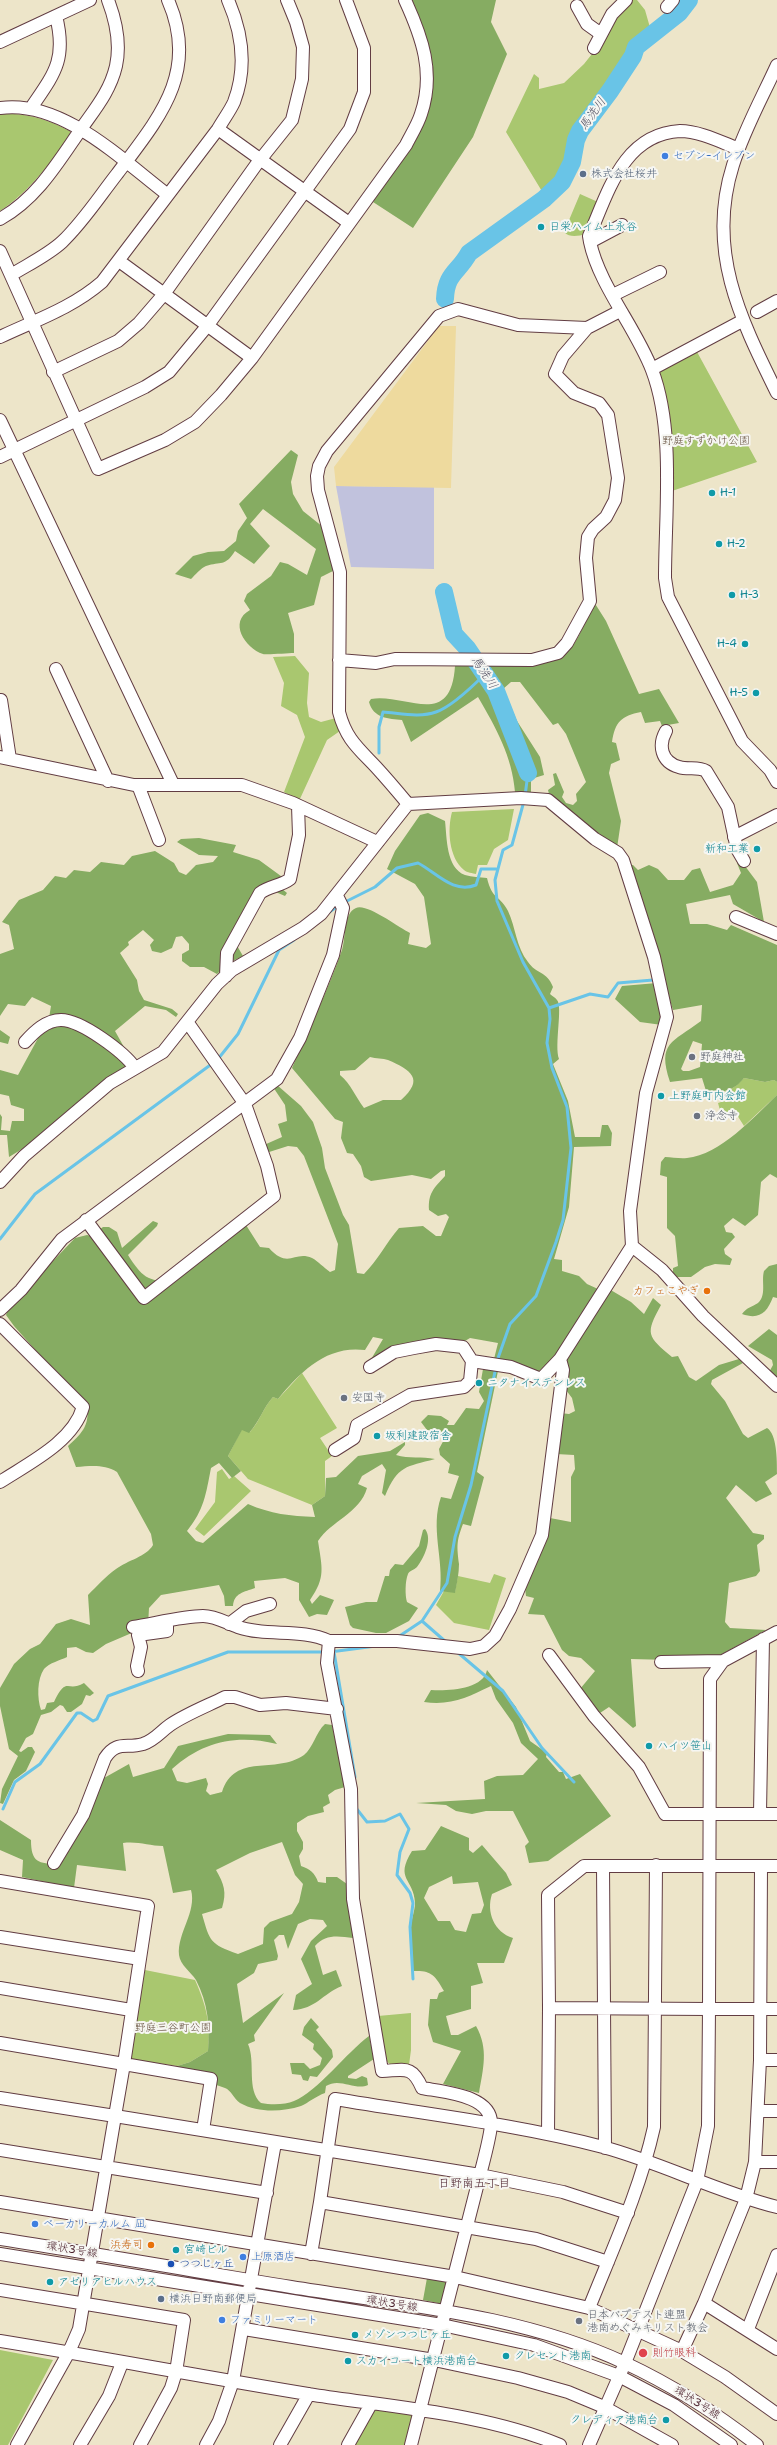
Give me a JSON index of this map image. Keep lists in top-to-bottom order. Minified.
{"streets":{"street":["環状3号線"]},"districts":["日野南五丁目"],"water":["馬洗川"],"parks":["野庭すずかけ公園","野庭三谷町公園"],"places":["セブン-イレブン","株式会社桜井","日栄ハイム上永谷","H-1","H-2","H-3","H-4","H-5","新和工業","野庭神社","上野庭町内会館","浄念寺","カフェこやぎ","ニタナイステンレス","安国寺","坂利建設宿舎","ハイツ笹山","ベーカリーカルム 凪","浜寿司","宮崎ビル","上原酒店","つつじヶ丘","アゼリアヒルハウス","横浜日野南郵便局","ファミリーマート","日本バプテスト連盟 港南めぐみキリスト教会","メゾンつつじヶ丘","則竹眼科","クレセント港南","スカイコート横浜港南台","クレディア港南台"]}
